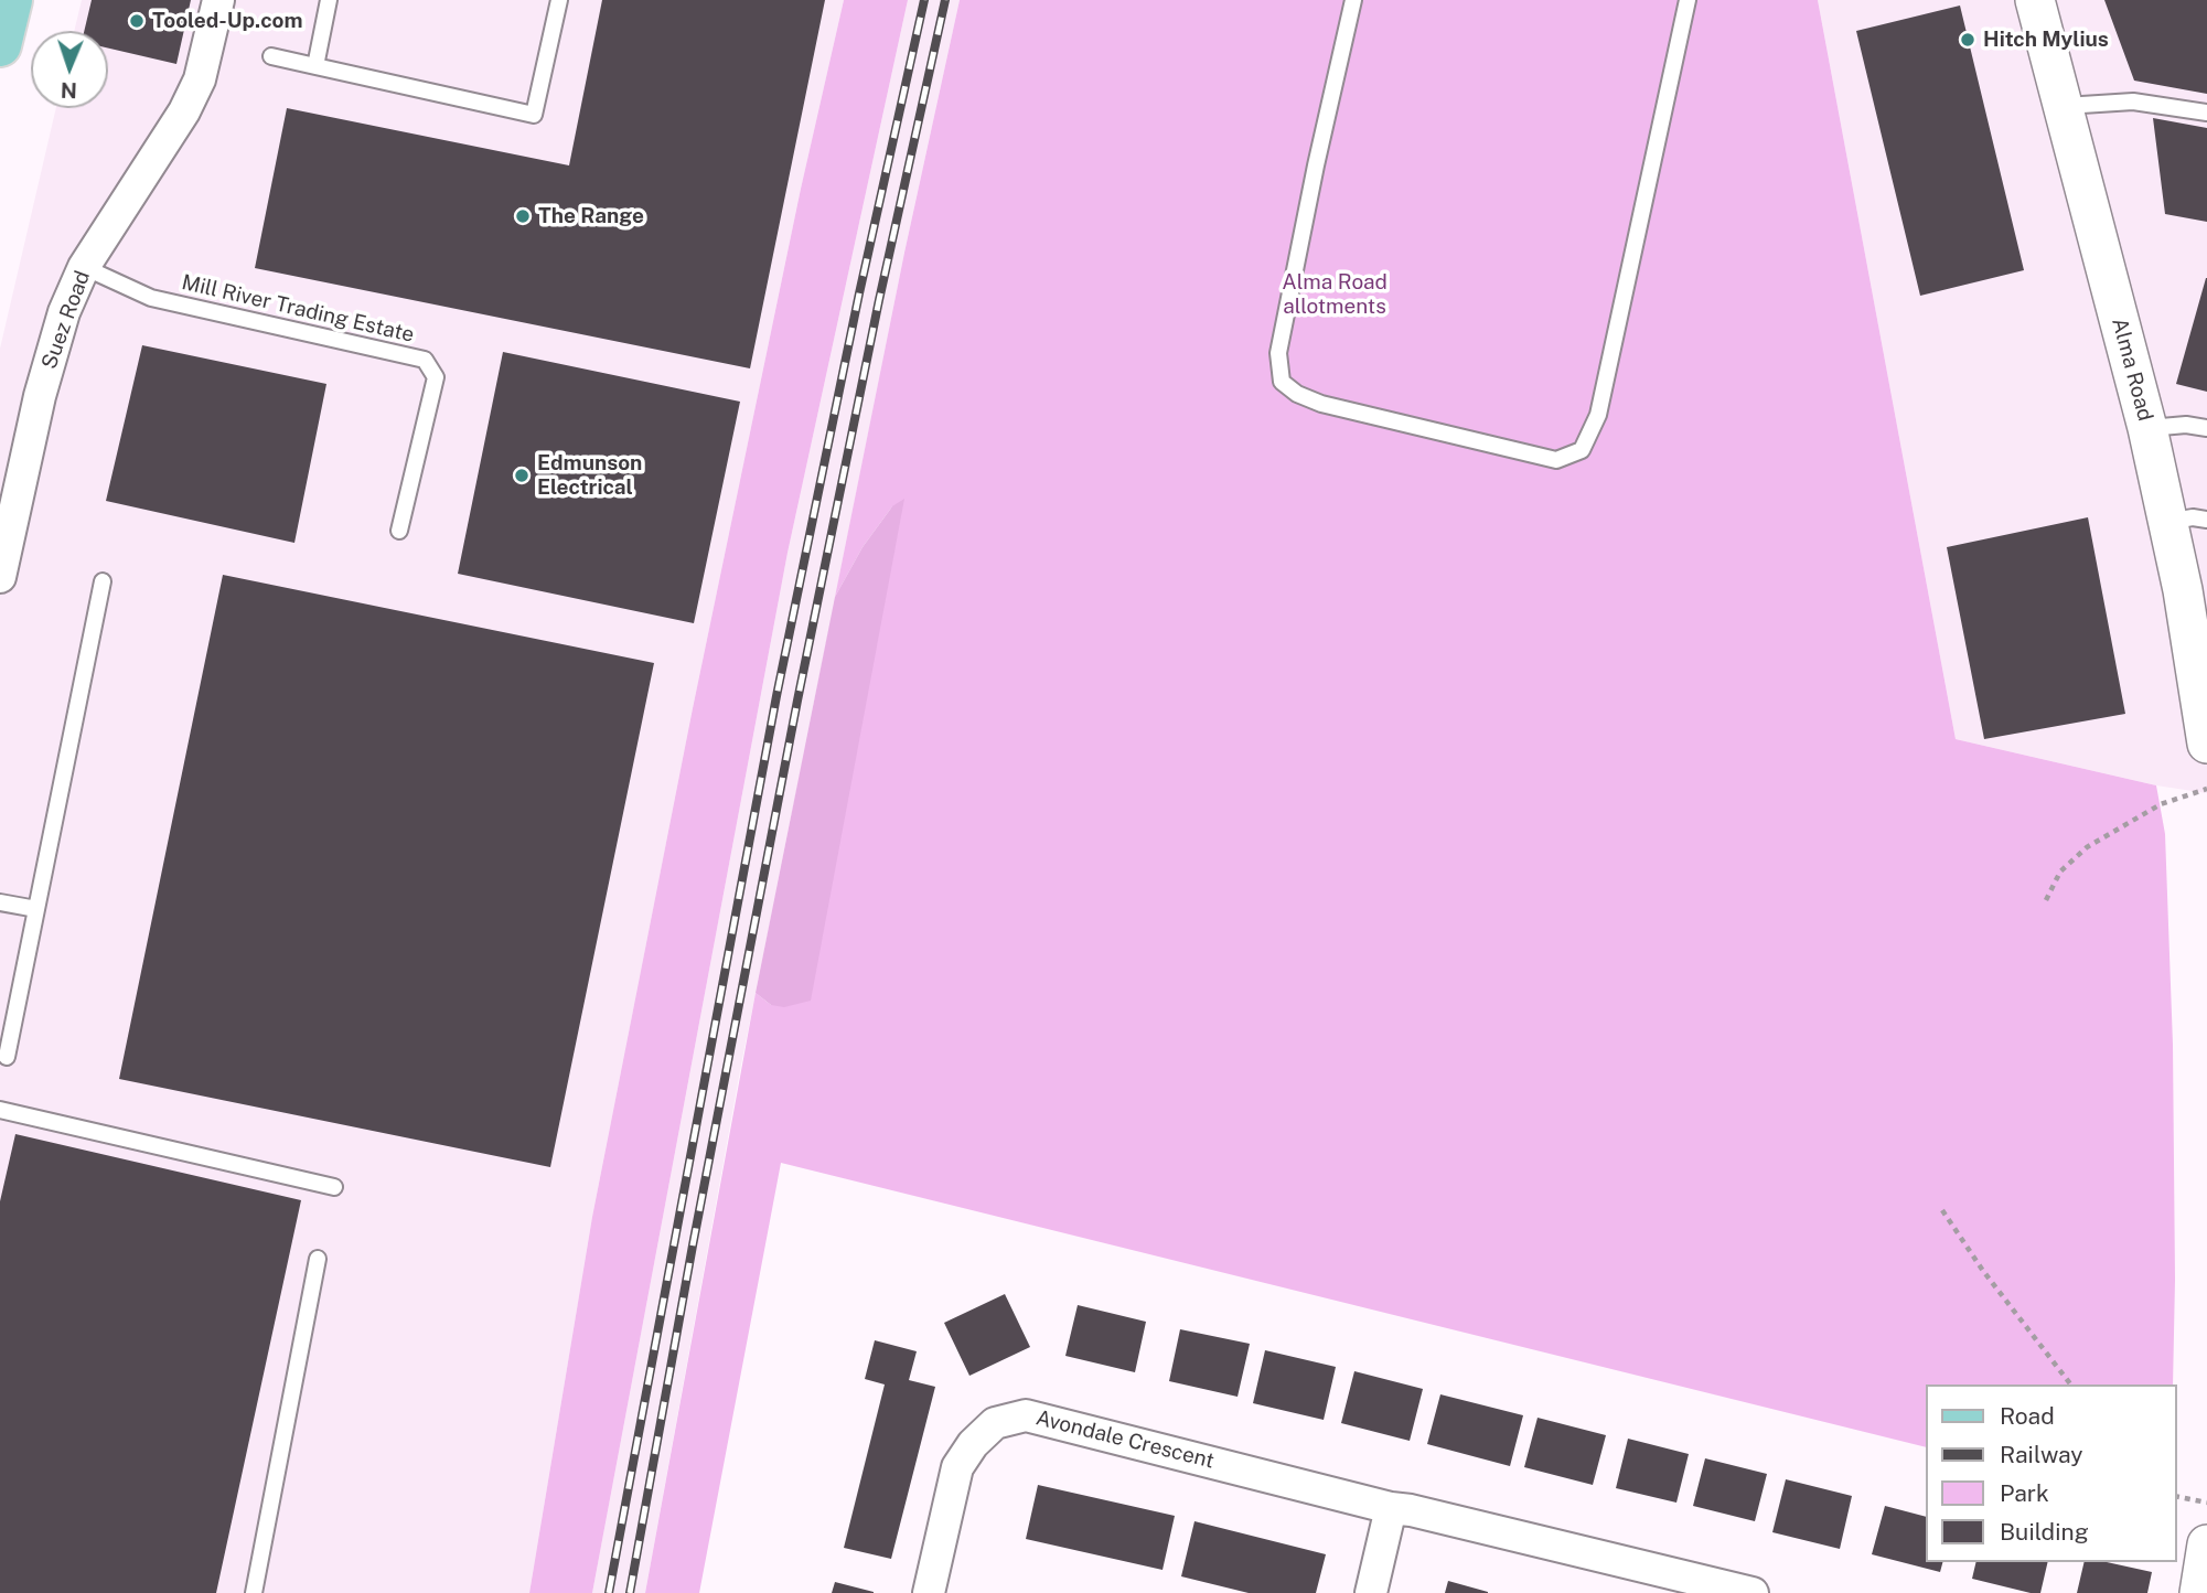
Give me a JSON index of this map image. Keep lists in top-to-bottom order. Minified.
{"streets":{"street":["Suez Road","Alma Road","Avondale Crescent"],"lane":["Mill River Trading Estate"]},"crossings":[["Mill River Trading Estate","Suez Road"]],"parks":["Alma Road allotments"],"places":["Tooled-Up.com","Hitch Mylius","The Range","Edmunson Electrical"],"legend":["Road","Railway","Park","Building"],"north":"bottom"}
